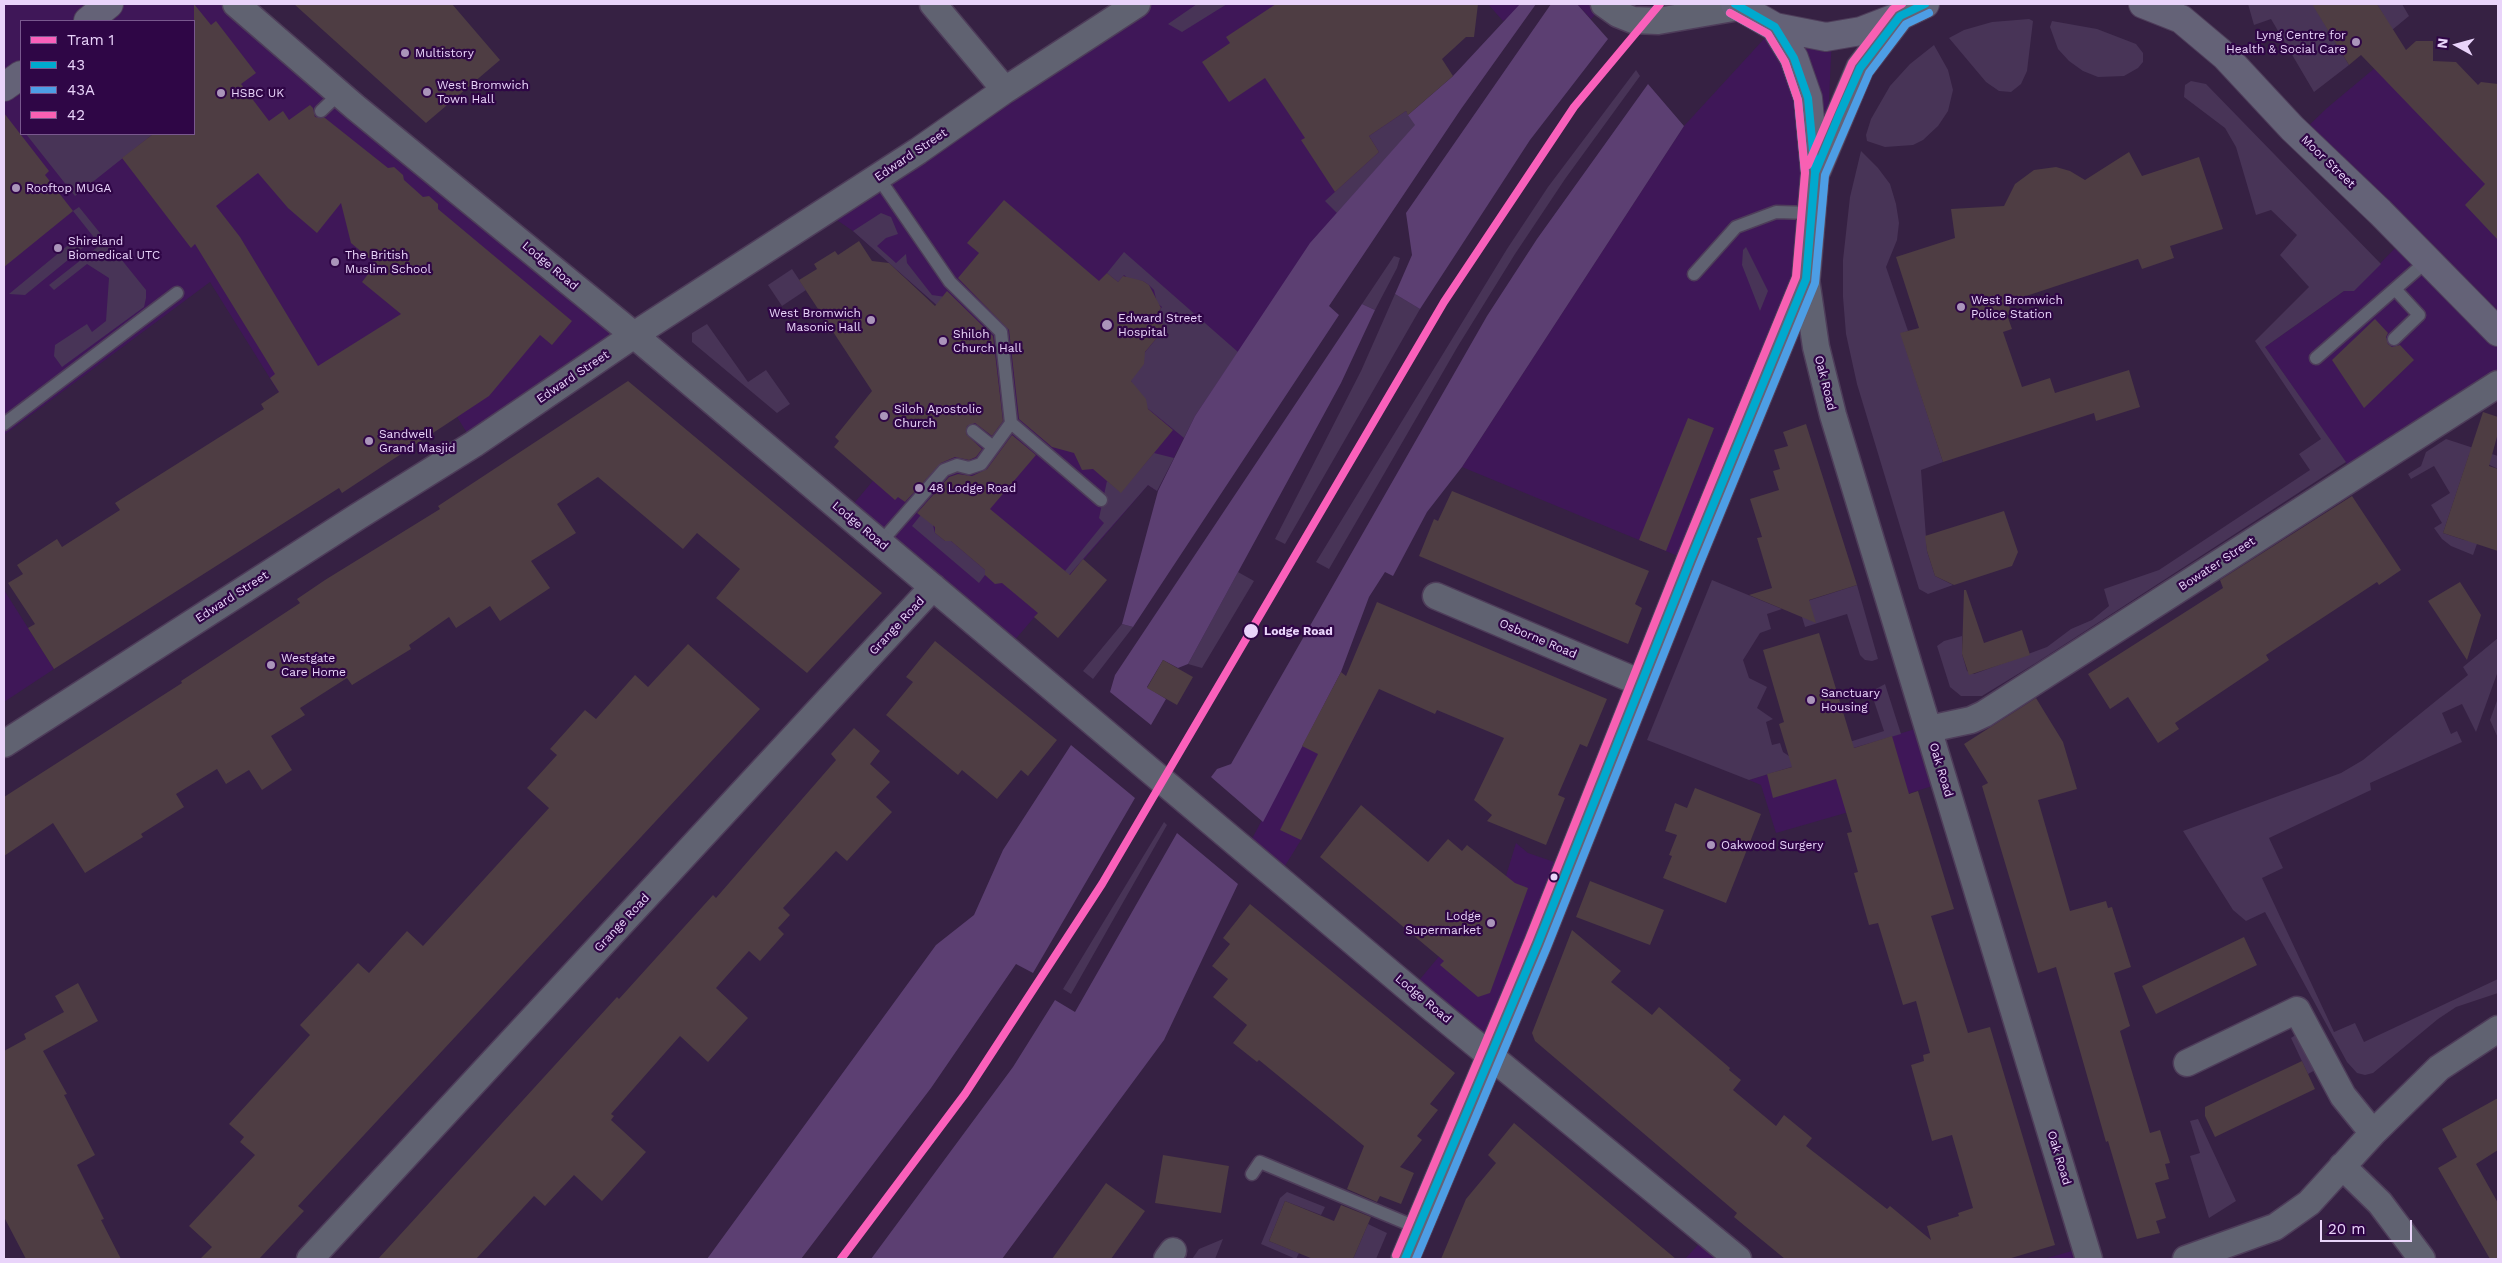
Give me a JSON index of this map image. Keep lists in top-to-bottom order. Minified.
{"streets":{"street":["Edward Street","Moor Street","Lodge Road","Oak Road","Bowater Street","Grange Road","Osborne Road"]},"crossings":[["Edward Street","Lodge Road"],["Lodge Road","Grange Road"],["Oak Road","Bowater Street"]],"places":["Lyng Centre for Health & Social Care","Multistory","West Bromwich Town Hall","HSBC UK","Rooftop MUGA","Shireland Biomedical UTC","The British Muslim School","West Bromwich Police Station","West Bromwich Masonic Hall","Edward Street Hospital","Shiloh Church Hall","Siloh Apostolic Church","Sandwell Grand Masjid","48 Lodge Road","Lodge Road","Westgate Care Home","Sanctuary Housing","Oakwood Surgery","Lodge Supermarket"],"lines":["tram line 1","transit line 43","transit line 42","transit line 43A"],"legend":["Tram 1","43","43A","42"],"scale_bar":"20 m","north":"left"}
